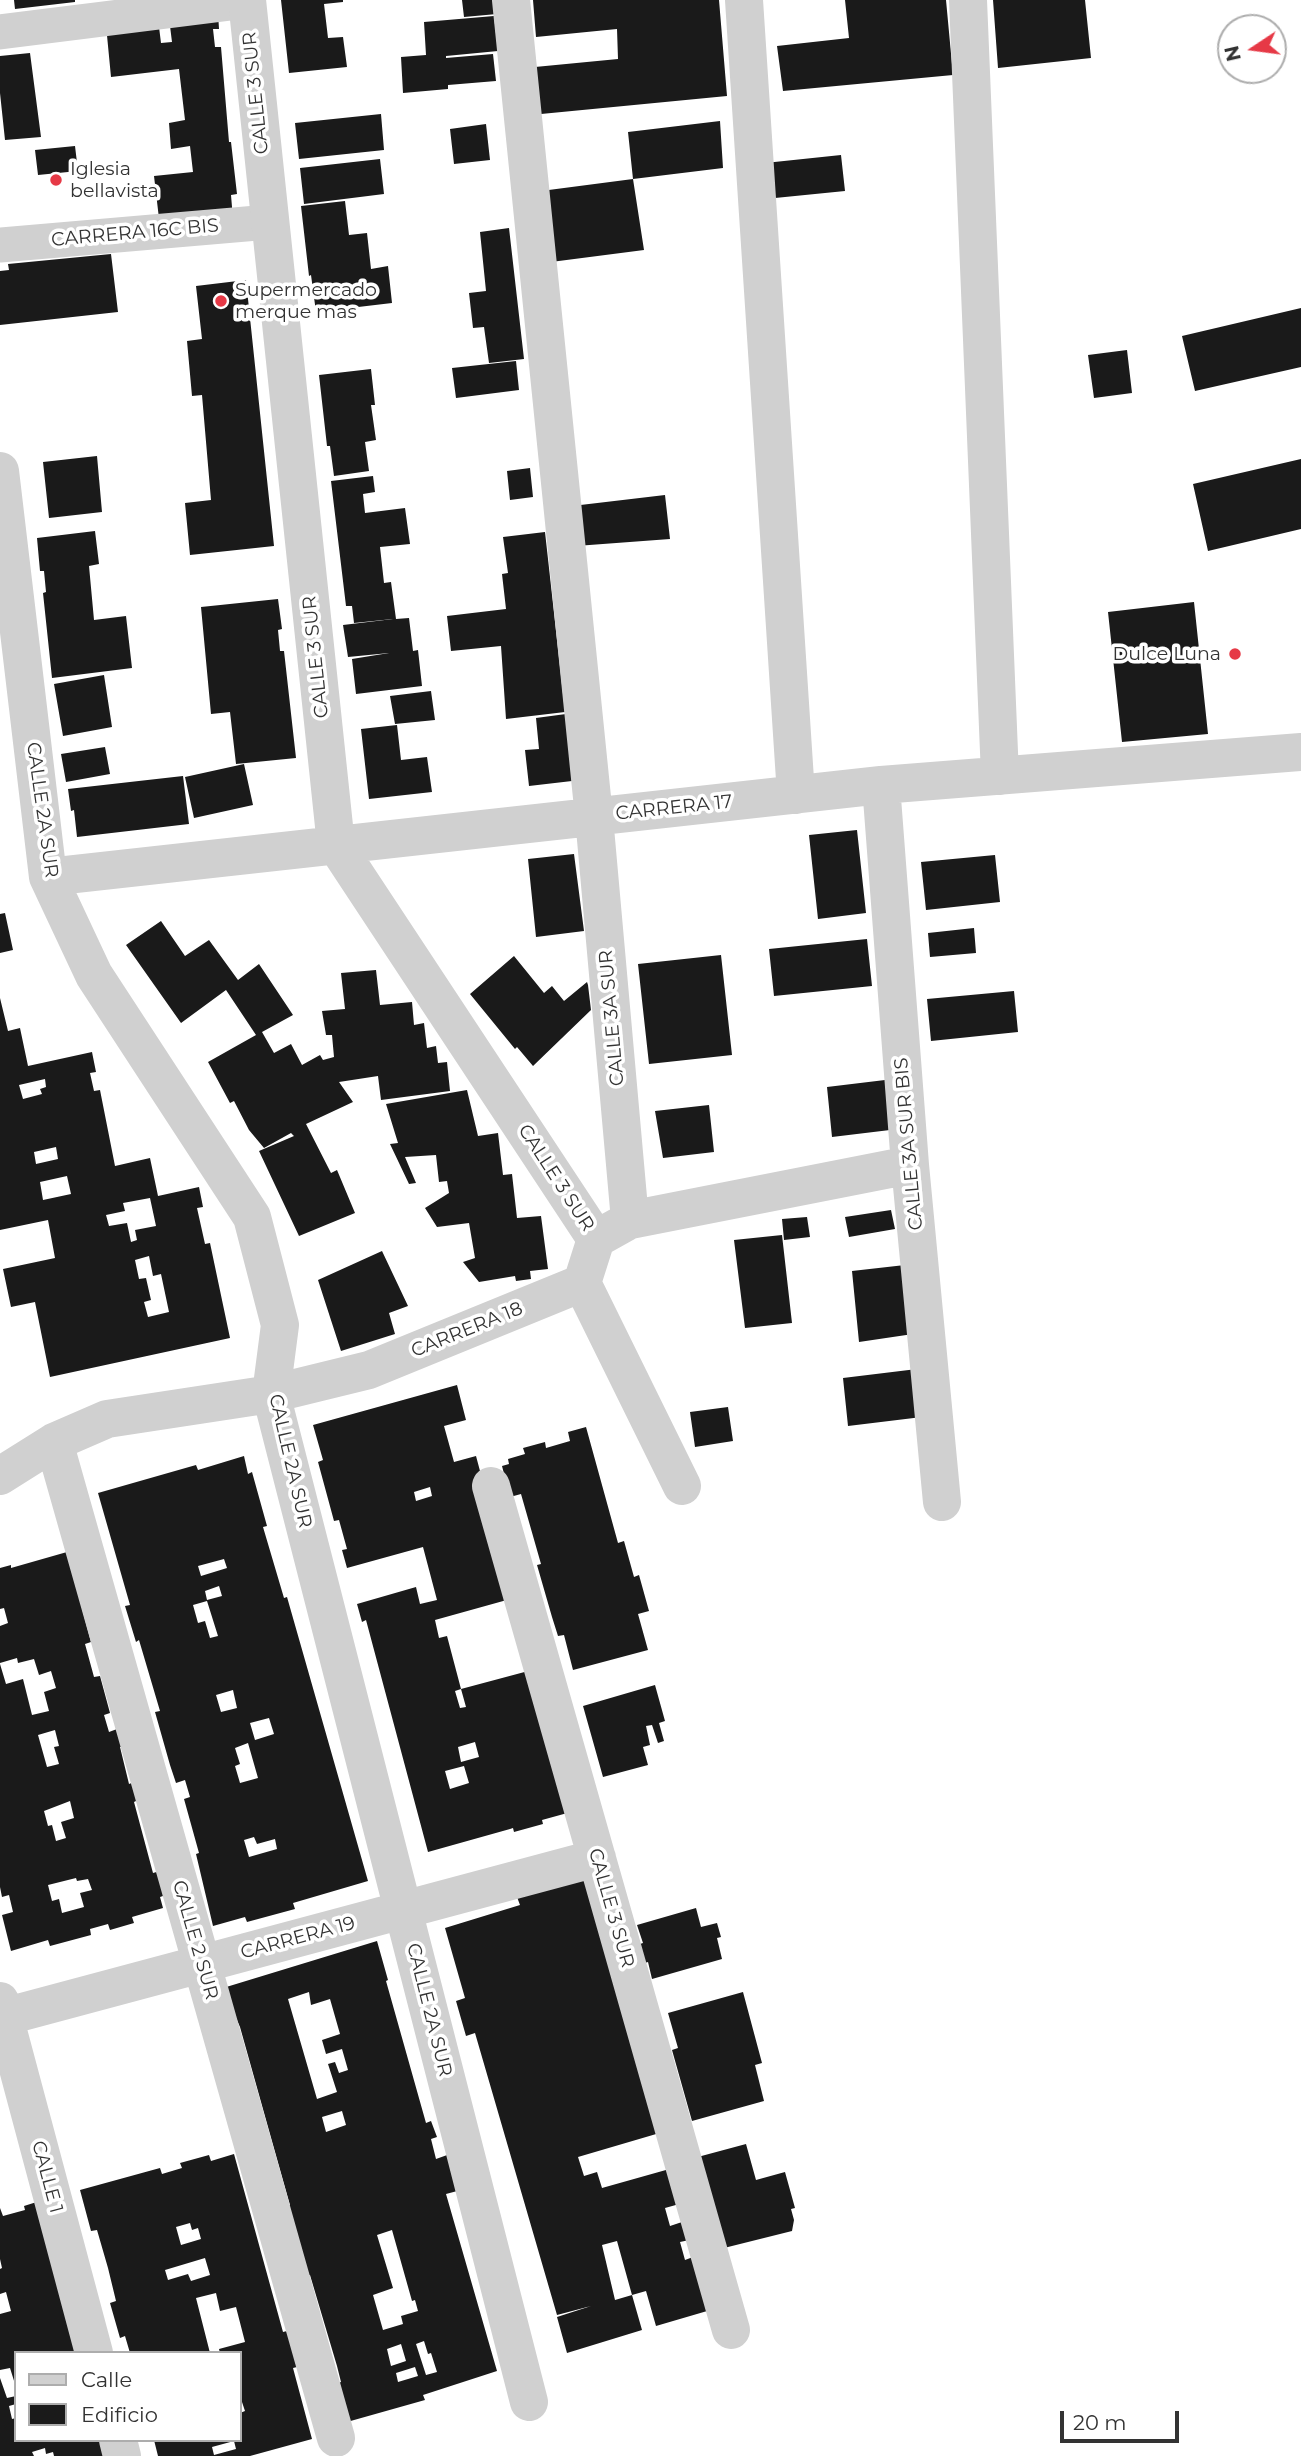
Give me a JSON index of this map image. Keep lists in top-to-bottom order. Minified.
{"streets":{"street":["CALLE 3 SUR","CARRERA 16C BIS","CARRERA 17","CALLE 2A SUR","CALLE 3A SUR","CALLE 3A SUR BIS","CARRERA 18","CARRERA 19","CALLE 2 SUR","CALLE 1"]},"crossings":[["CALLE 3 SUR","CARRERA 16C BIS"],["CALLE 3 SUR","CARRERA 17"],["CALLE 3 SUR","CARRERA 19"],["CARRERA 17","CALLE 2A SUR"],["CARRERA 17","CALLE 3A SUR"],["CARRERA 17","CALLE 3A SUR BIS"],["CALLE 2A SUR","CARRERA 18"],["CALLE 2A SUR","CARRERA 19"],["CARRERA 18","CALLE 2 SUR"],["CARRERA 19","CALLE 2 SUR"],["CARRERA 19","CALLE 1"]],"places":["Iglesia bellavista","Supermercado merque mas","Dulce Luna"],"legend":["Calle","Edificio"],"scale_bar":"20 m","north":"left"}
